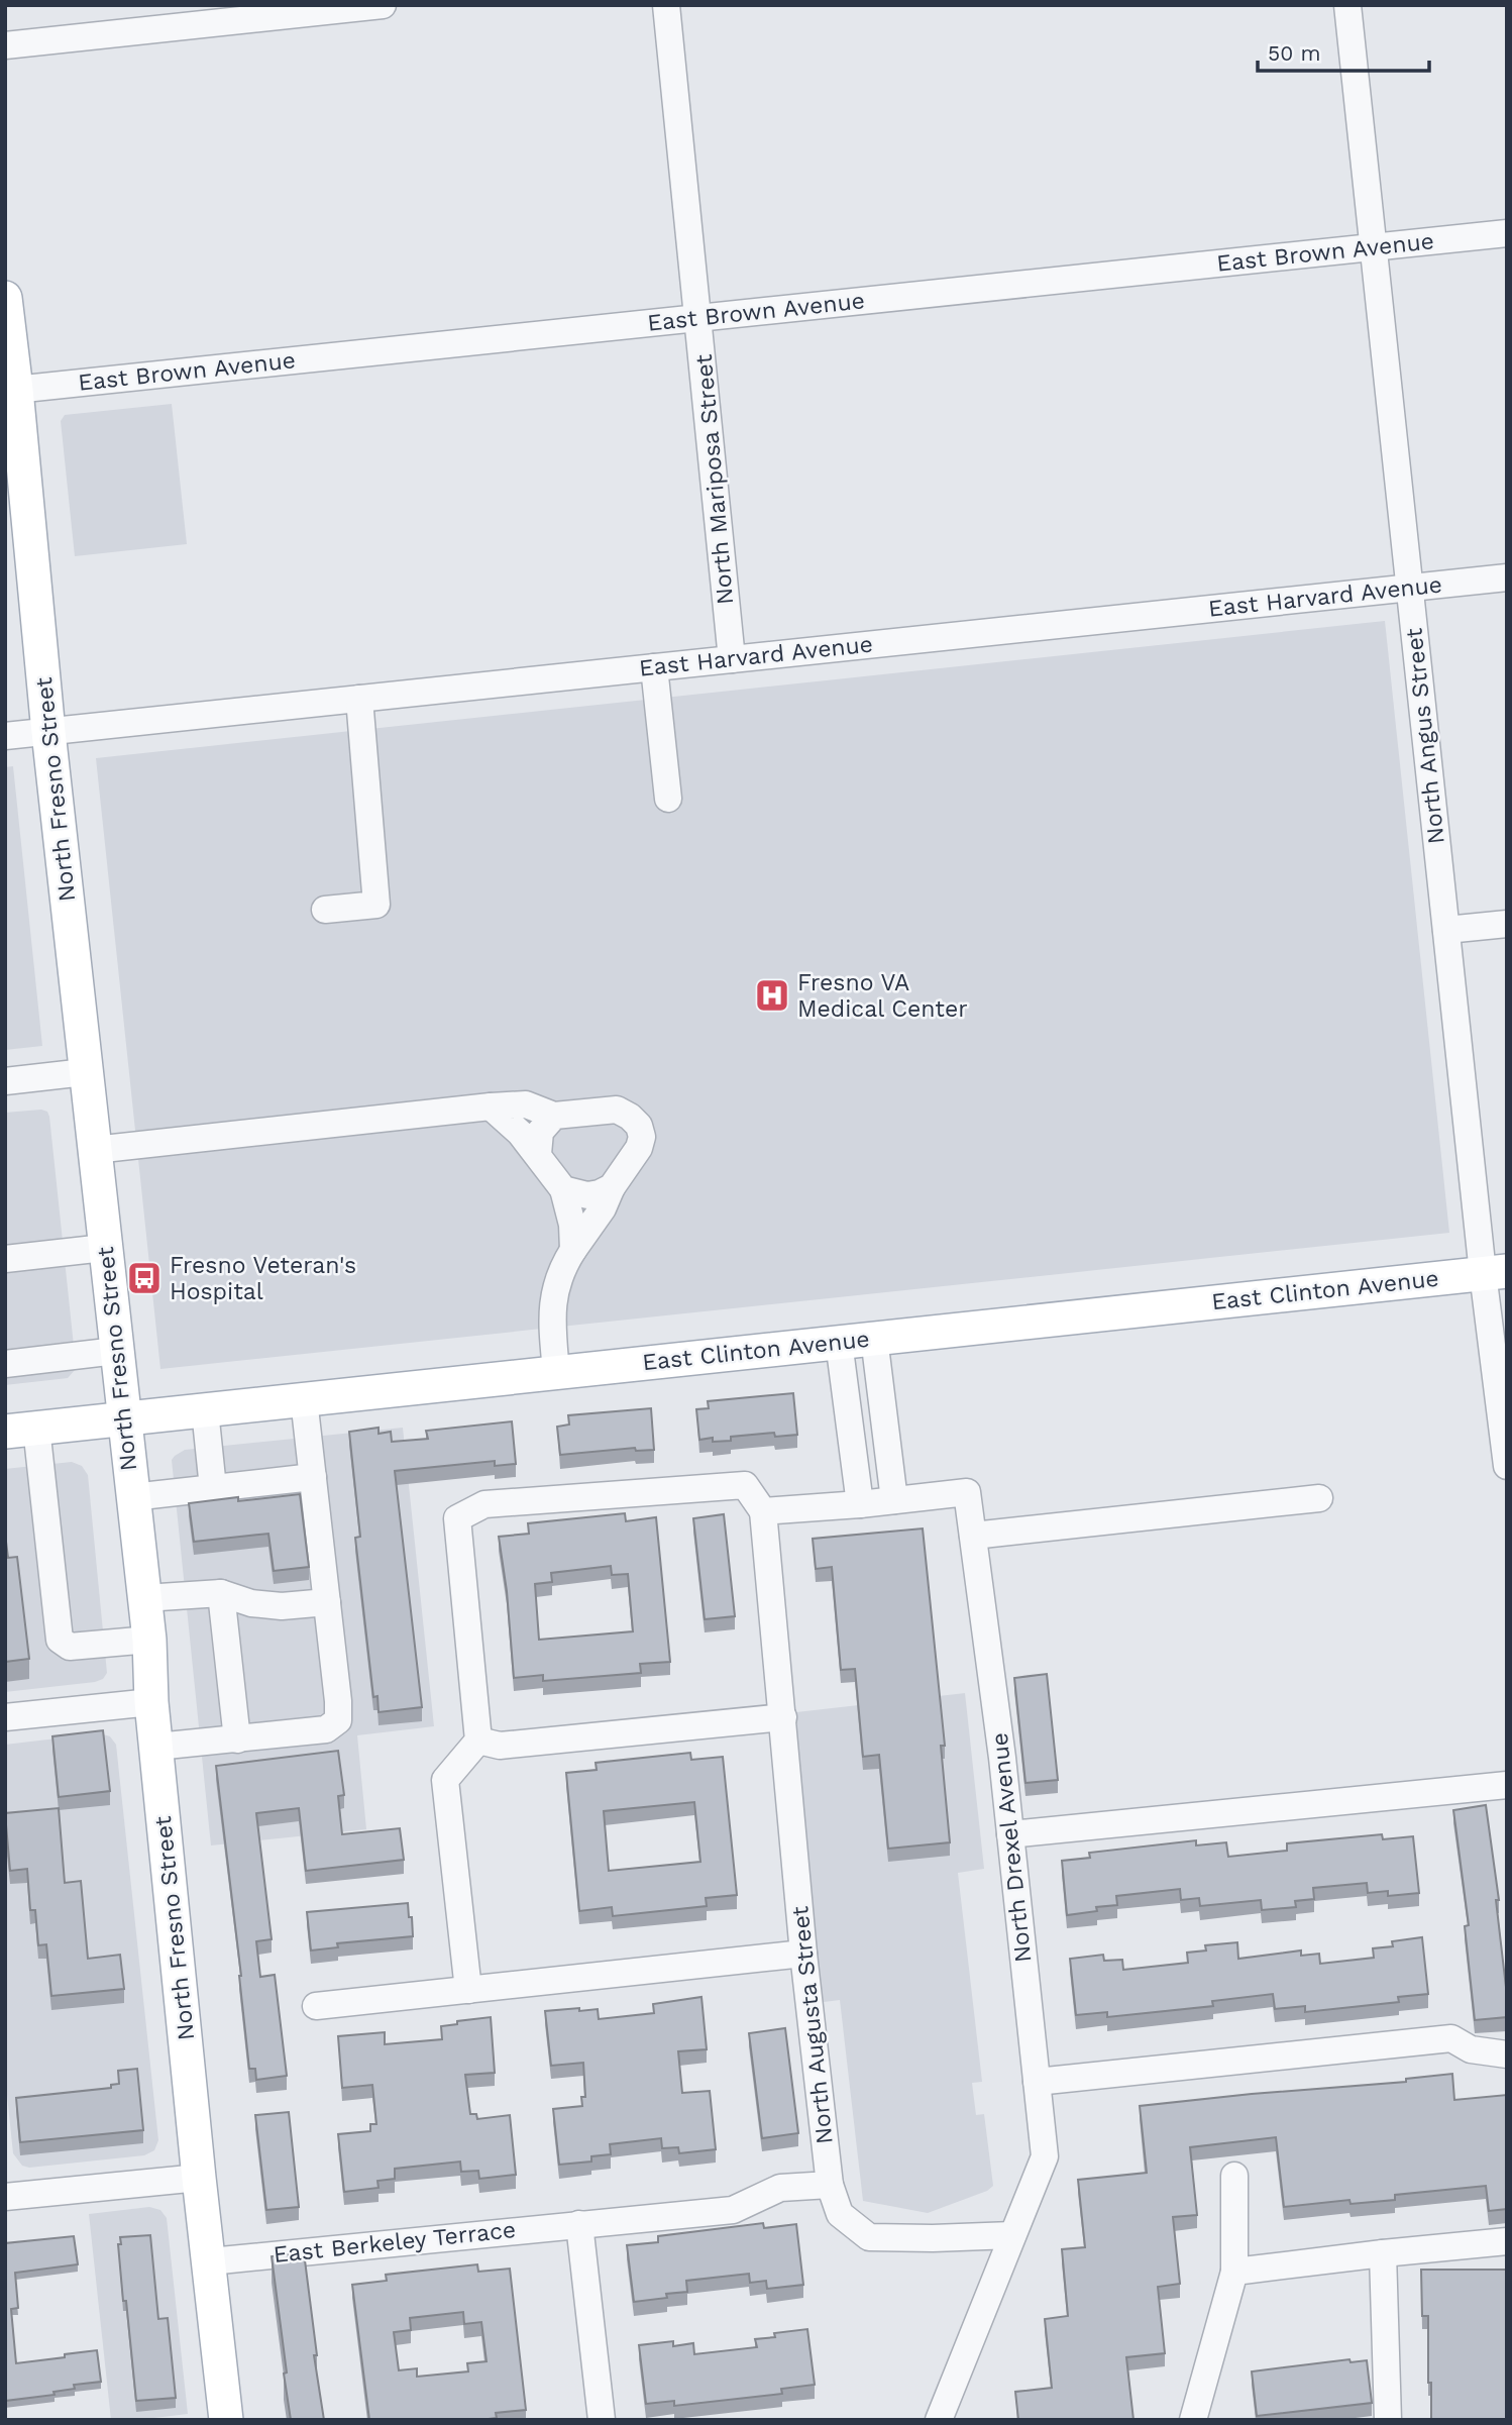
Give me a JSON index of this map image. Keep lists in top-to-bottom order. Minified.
{"streets":{"main road":["North Fresno Street","East Clinton Avenue"],"street":["East Brown Avenue","North Mariposa Street","East Harvard Avenue","North Angus Street","North Drexel Avenue","North Augusta Street","East Berkeley Terrace"]},"crossings":[["East Brown Avenue","North Mariposa Street"],["East Brown Avenue","North Angus Street"],["East Brown Avenue","North Fresno Street"],["North Mariposa Street","East Harvard Avenue"],["East Harvard Avenue","North Angus Street"],["East Harvard Avenue","North Fresno Street"],["North Angus Street","East Clinton Avenue"],["North Fresno Street","East Clinton Avenue"],["North Fresno Street","East Berkeley Terrace"],["North Drexel Avenue","North Augusta Street"]],"places":{"hospital":["Fresno VA Medical Center"],"bus stop":["Fresno Veteran's Hospital"]},"scale_bar":"50 m"}
